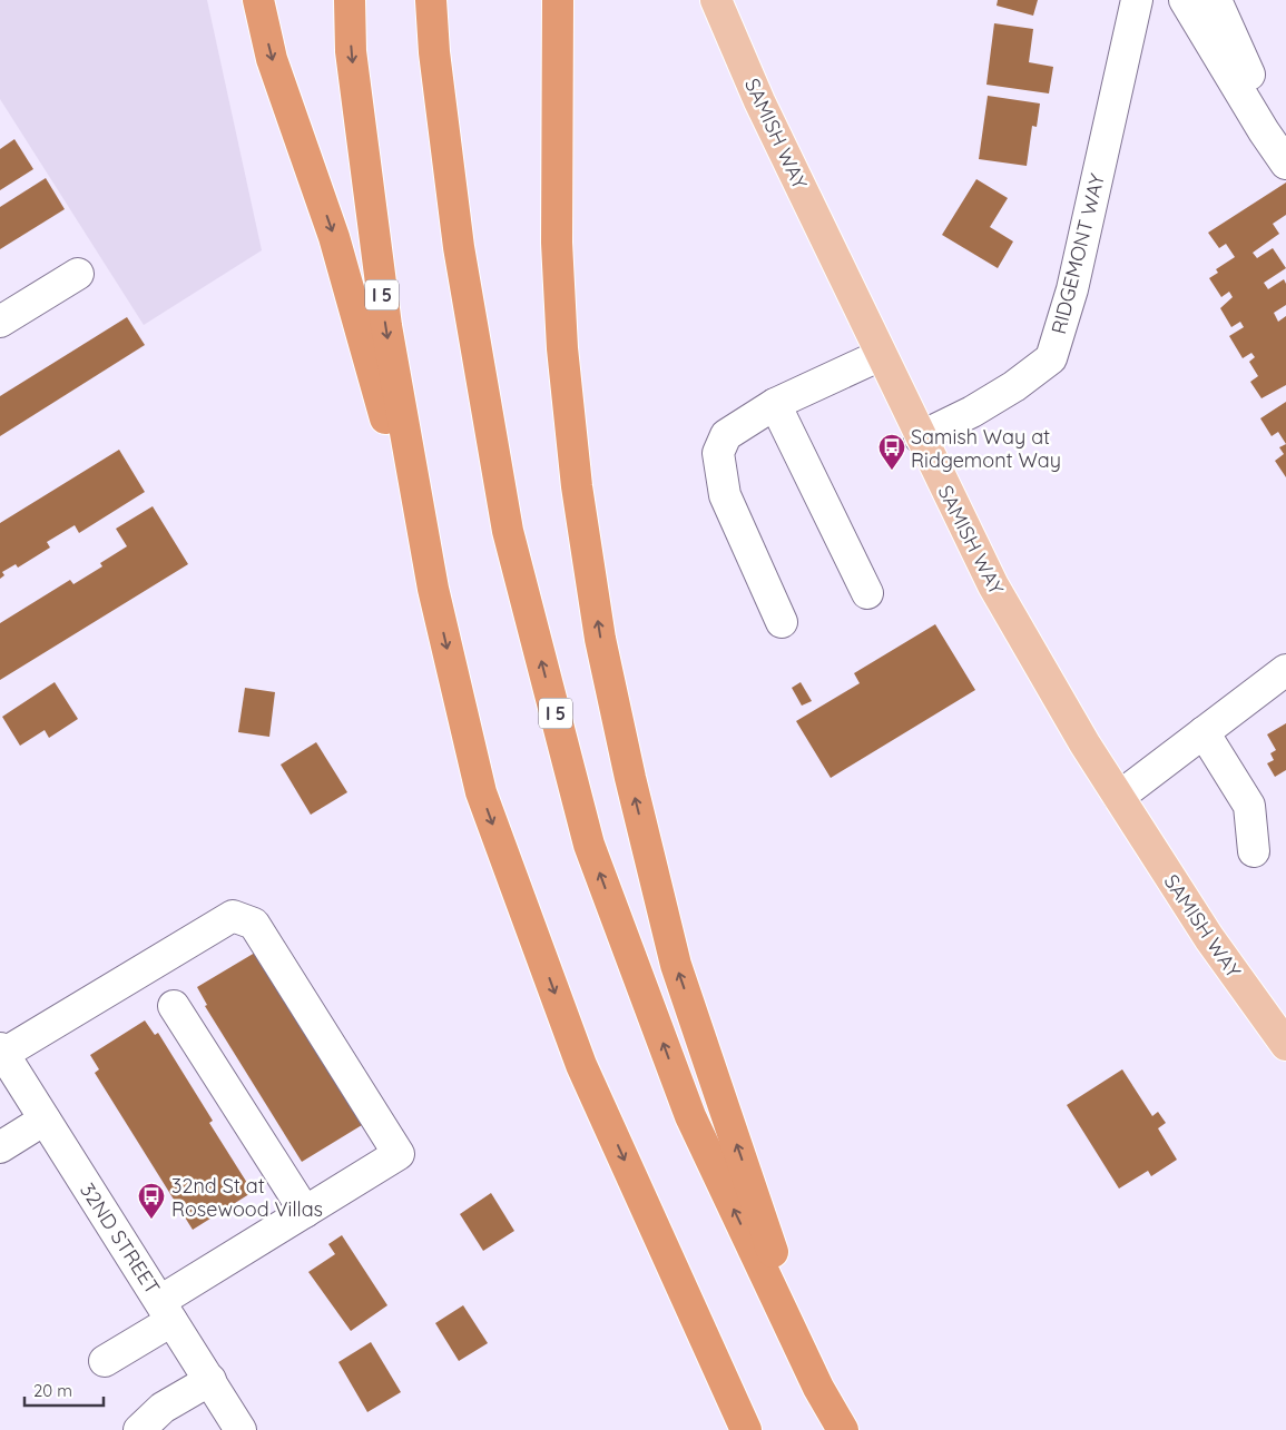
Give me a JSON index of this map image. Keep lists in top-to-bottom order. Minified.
{"streets":{"highway":["I 5"],"main road":["SAMISH WAY"],"street":["RIDGEMONT WAY","32ND STREET"]},"crossings":[["SAMISH WAY","RIDGEMONT WAY"]],"places":{"bus stop":["Samish Way at Ridgemont Way","32nd St at Rosewood Villas"]},"scale_bar":"20 m"}
